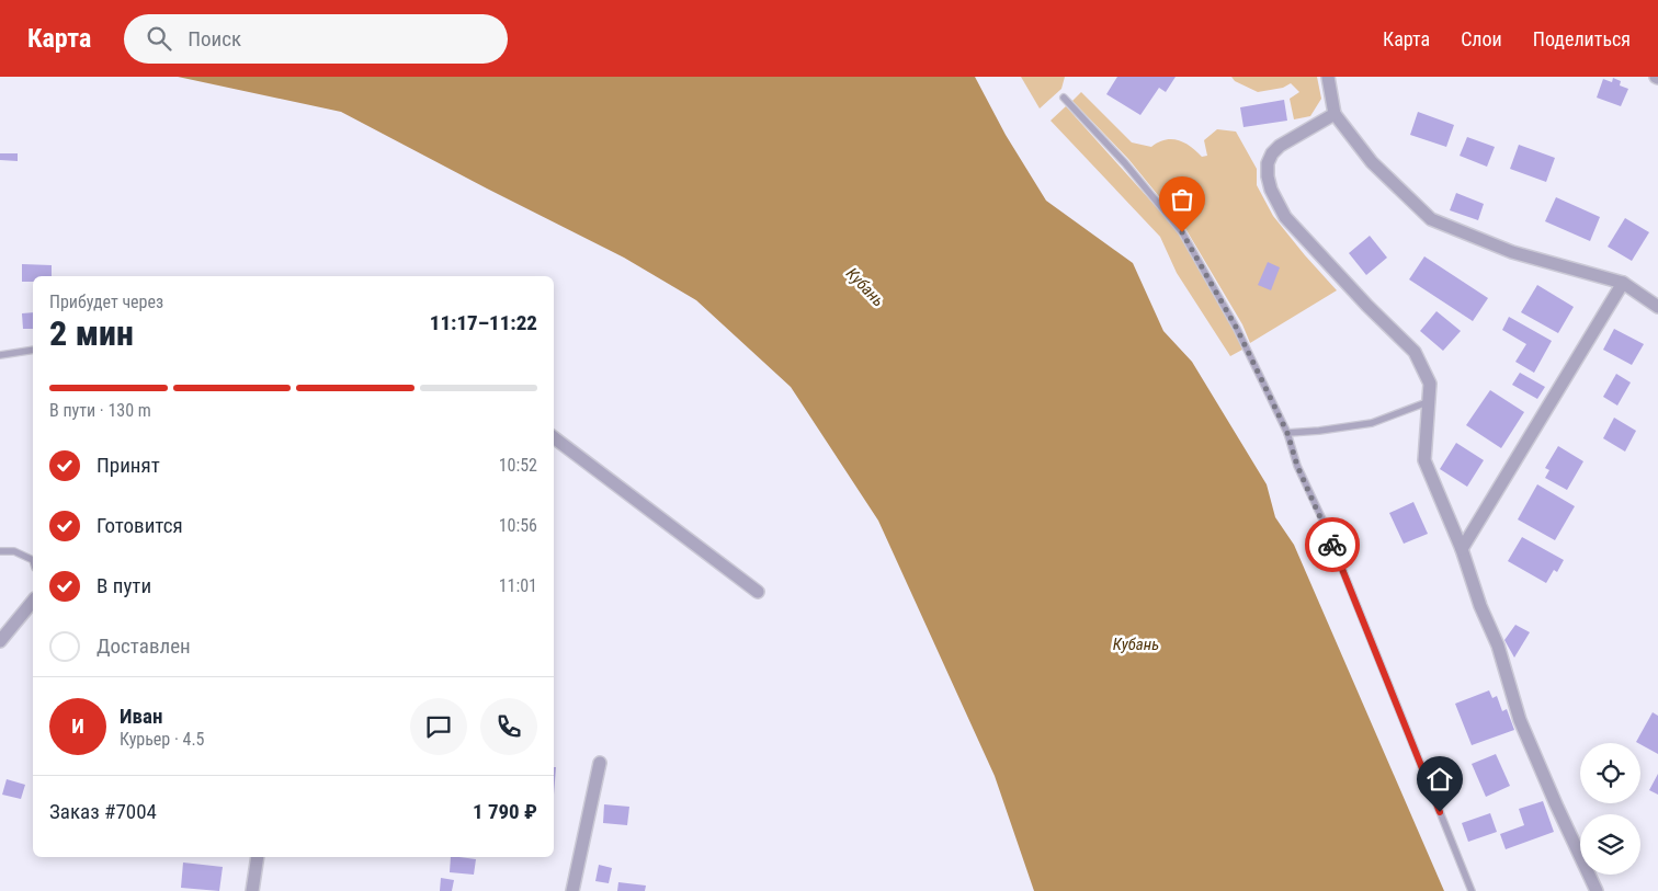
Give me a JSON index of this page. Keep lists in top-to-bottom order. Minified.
{"water":["Кубань"],"page":{"header":"Карта","search":"Поиск","nav":["Карта","Слои","Поделиться"],"heading":["2 мин","Прибудет через","11:17–11:22"],"panel":["Иван","Курьер · 4.5","Заказ #7004","1 790 ₽"],"bar":"В пути · 130 m","list":[["Принят","10:52"],["Готовится","10:56"],["В пути","11:01"],"Доставлен"],"round":"И"}}
